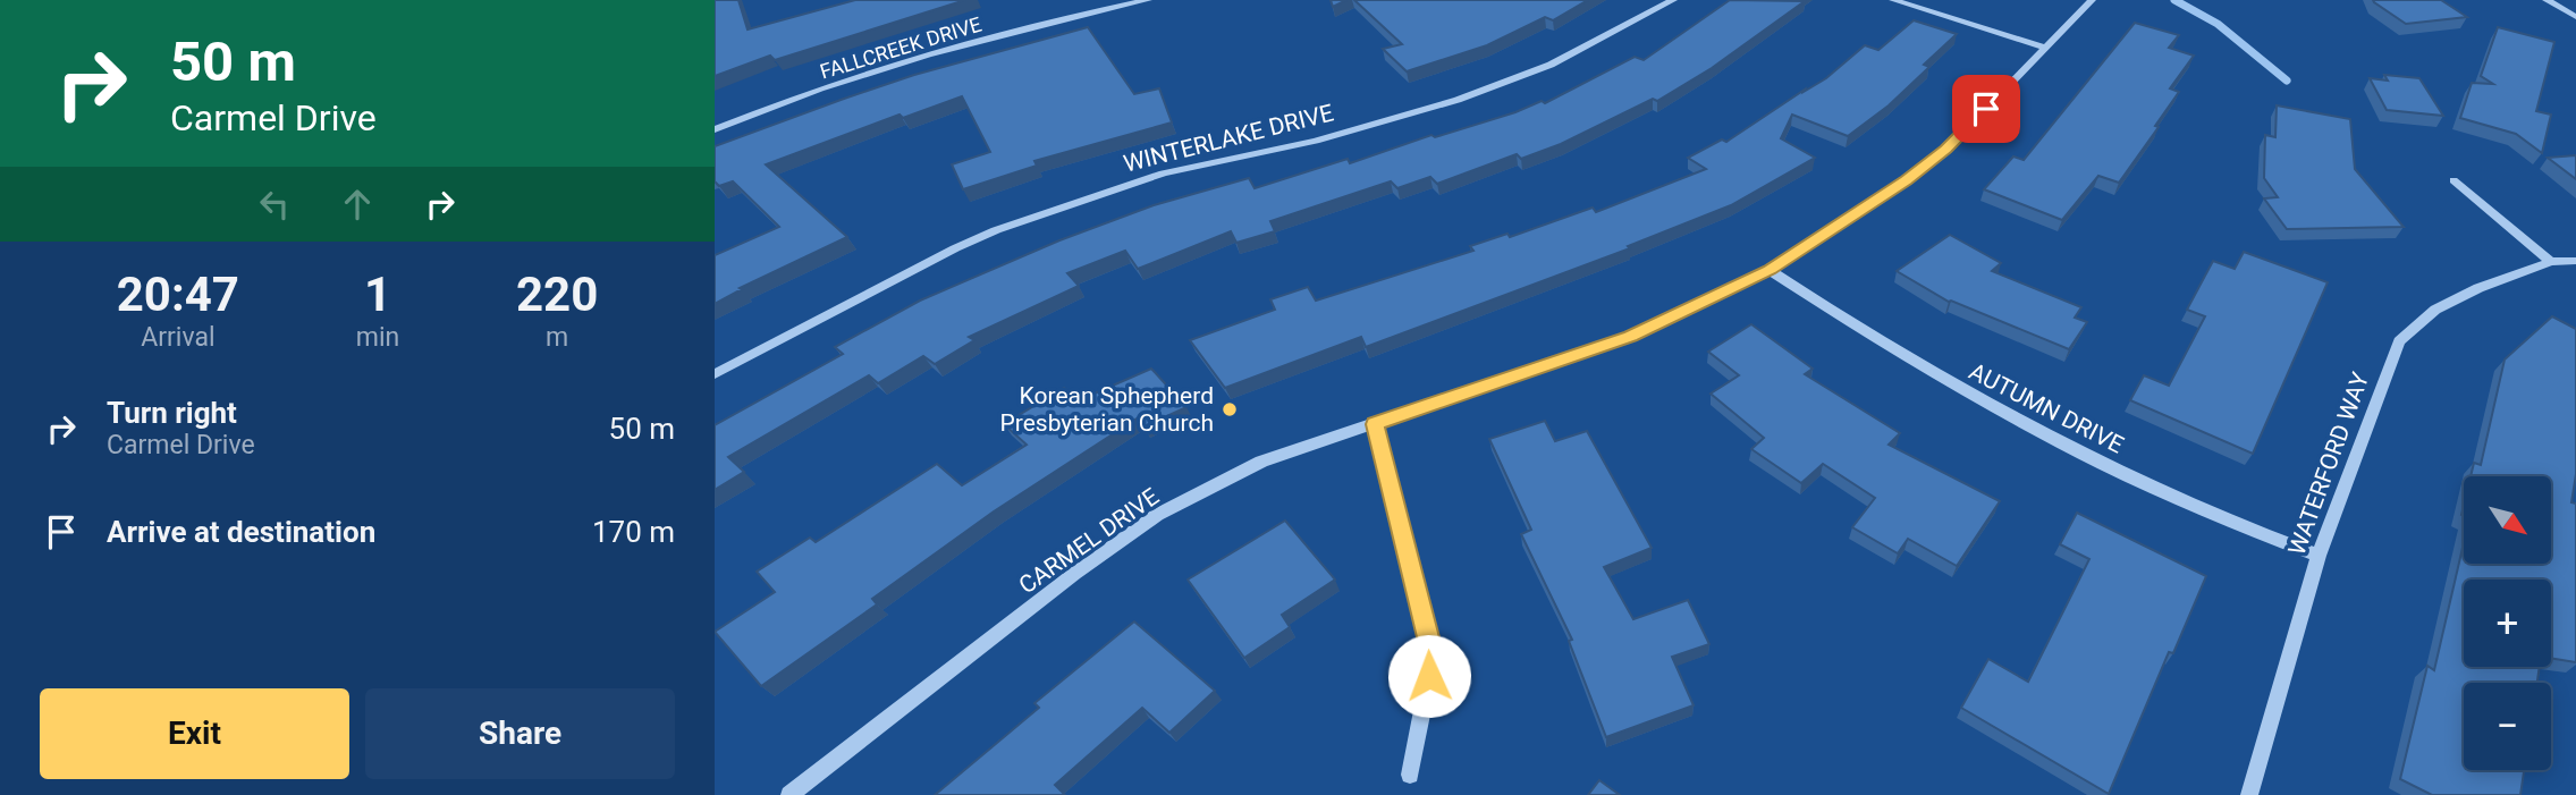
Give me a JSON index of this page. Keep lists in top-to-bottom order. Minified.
{"streets":{"street":["FALLCREEK DRIVE","WINTERLAKE DRIVE","AUTUMN DRIVE","WATERFORD WAY","CARMEL DRIVE"]},"crossings":[["AUTUMN DRIVE","WATERFORD WAY"],["AUTUMN DRIVE","CARMEL DRIVE"]],"places":["Korean Sphepherd Presbyterian Church"],"north":"bottom right","page":{"turn":["50 m","Carmel Drive"],"eta":["20:47","Arrival","1","min","220","m"],"list":[{"name":"Turn right","note":"Carmel Drive","value":"50 m"},{"name":"Arrive at destination","value":"170 m"}],"map_buttons":["+","−"],"buttons":["Exit","Share"]}}
